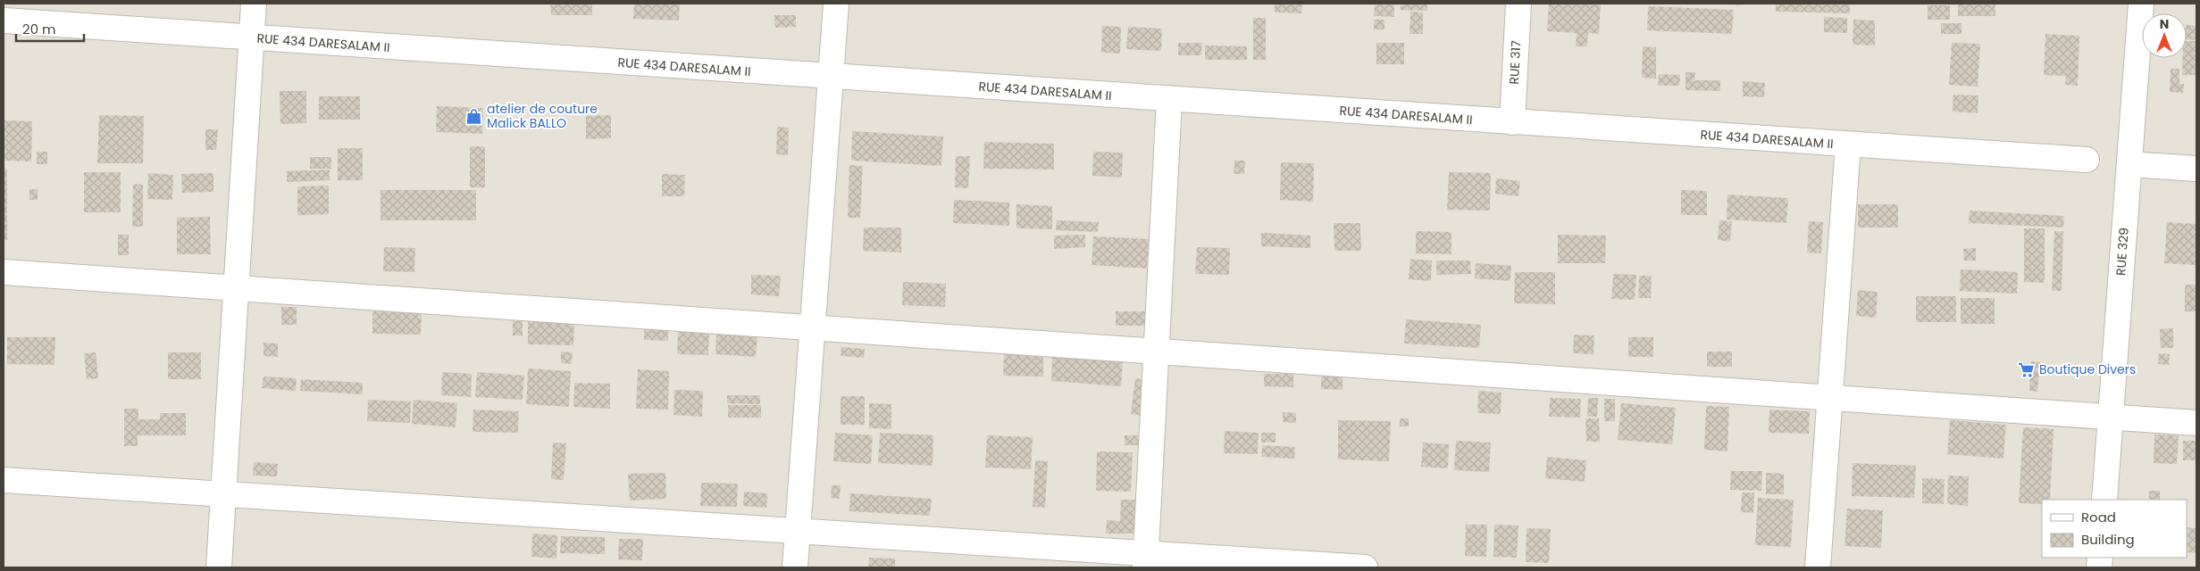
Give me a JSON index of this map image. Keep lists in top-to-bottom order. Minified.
{"streets":{"street":["RUE 434 DARESALAM II","RUE 317","RUE 329"]},"crossings":[["RUE 434 DARESALAM II","RUE 317"]],"places":{"shop":["atelier de couture Malick BALLO"],"supermarket":["Boutique Divers"]},"legend":["Road","Building"],"scale_bar":"20 m","north":"top"}
